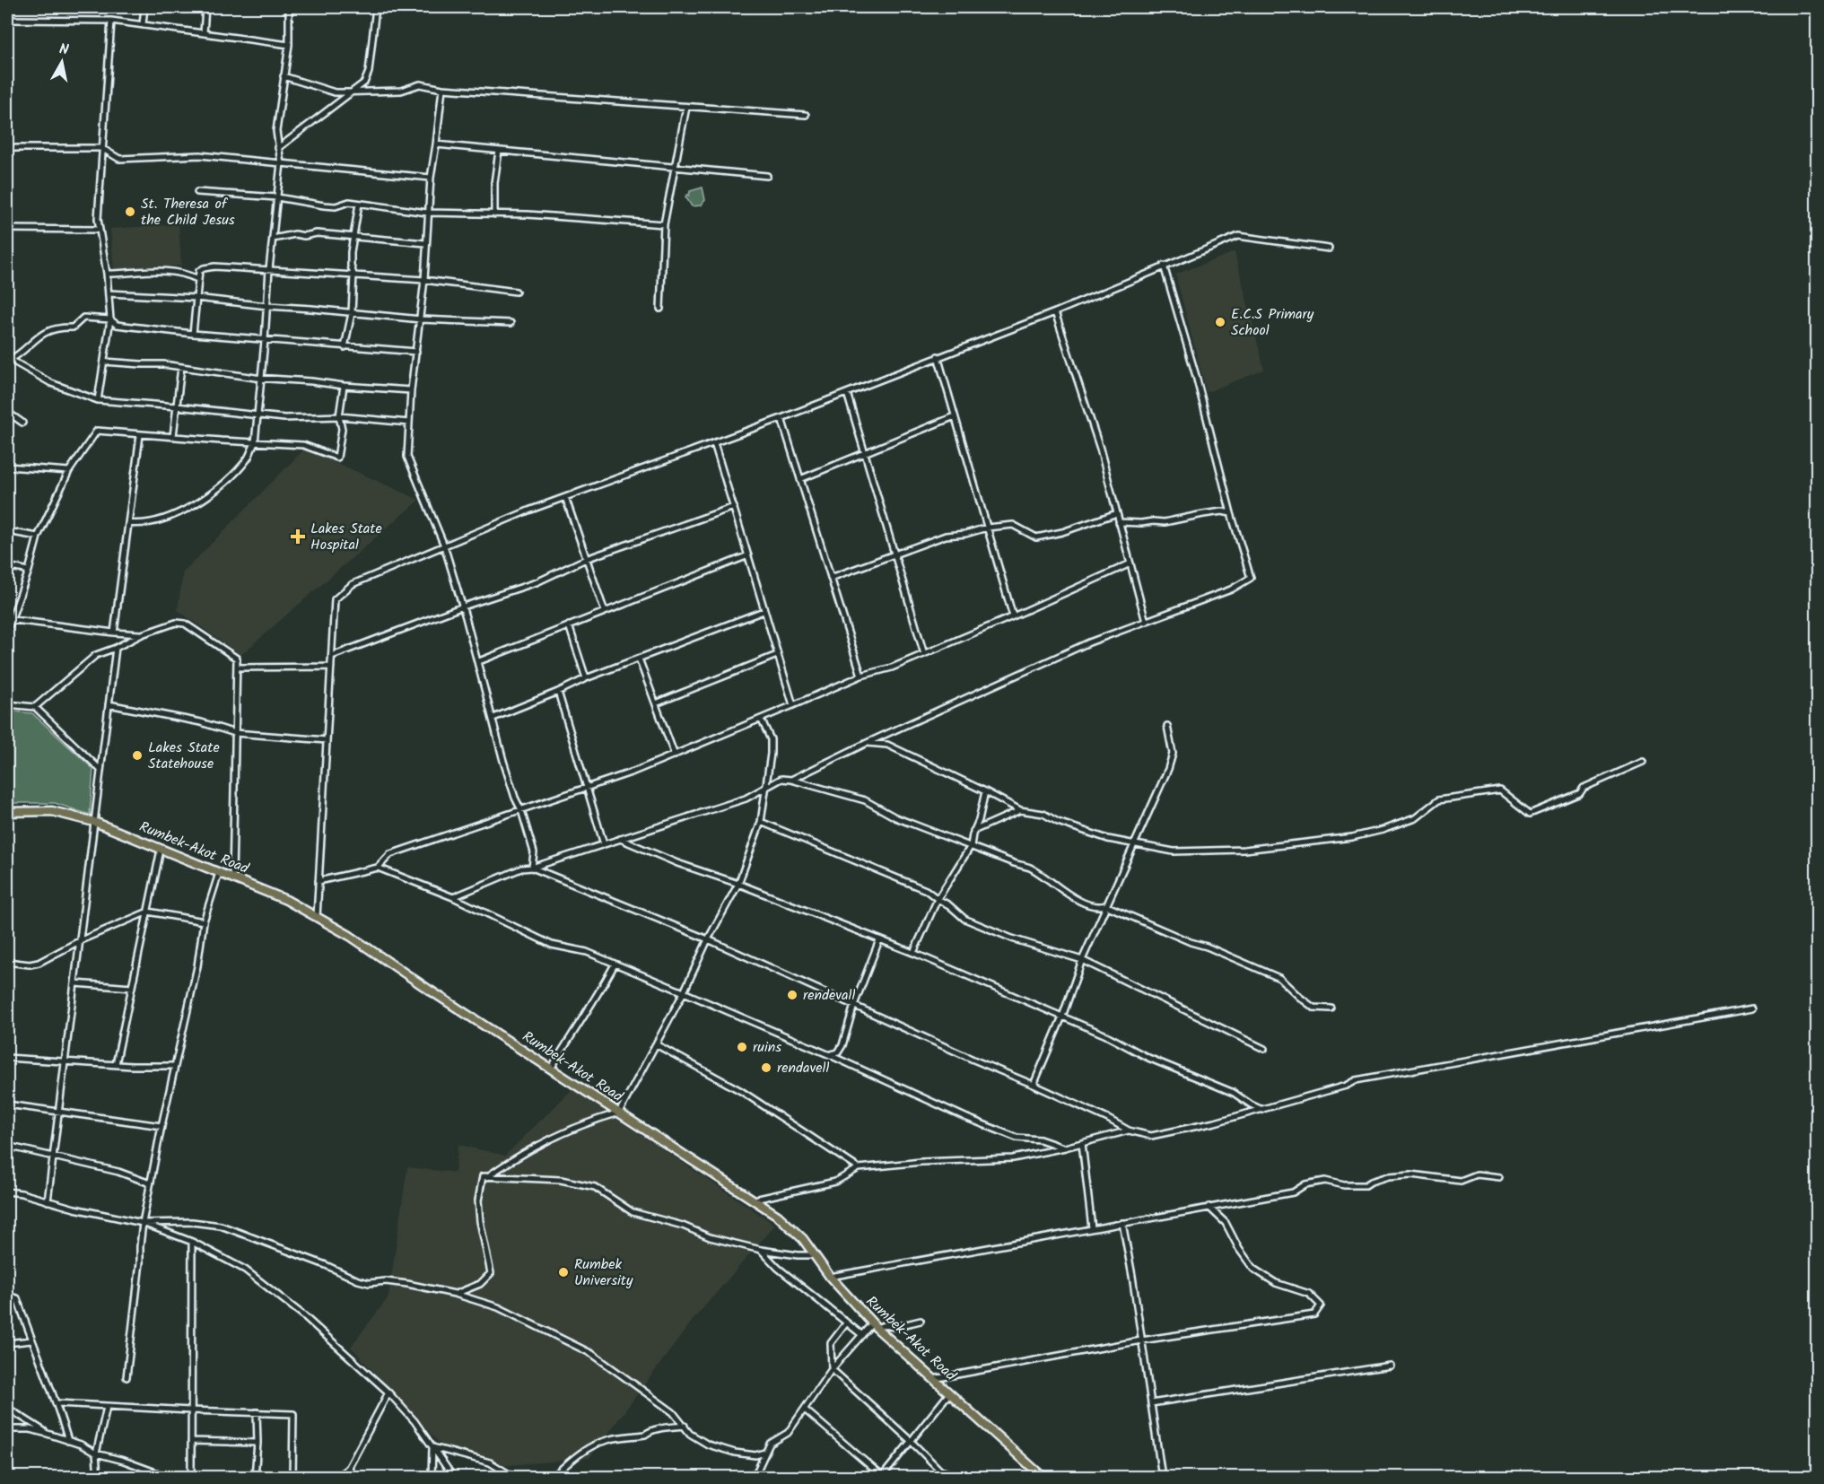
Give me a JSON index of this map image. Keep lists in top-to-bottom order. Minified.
{"streets":{"main road":["Rumbek-Akot Road"]},"places":{"other":["St. Theresa of the Child Jesus","E.C.S Primary School","Lakes State Statehouse","rendevall","ruins","rendavell","Rumbek University"],"health":["Lakes State Hospital"]},"north":"top"}
